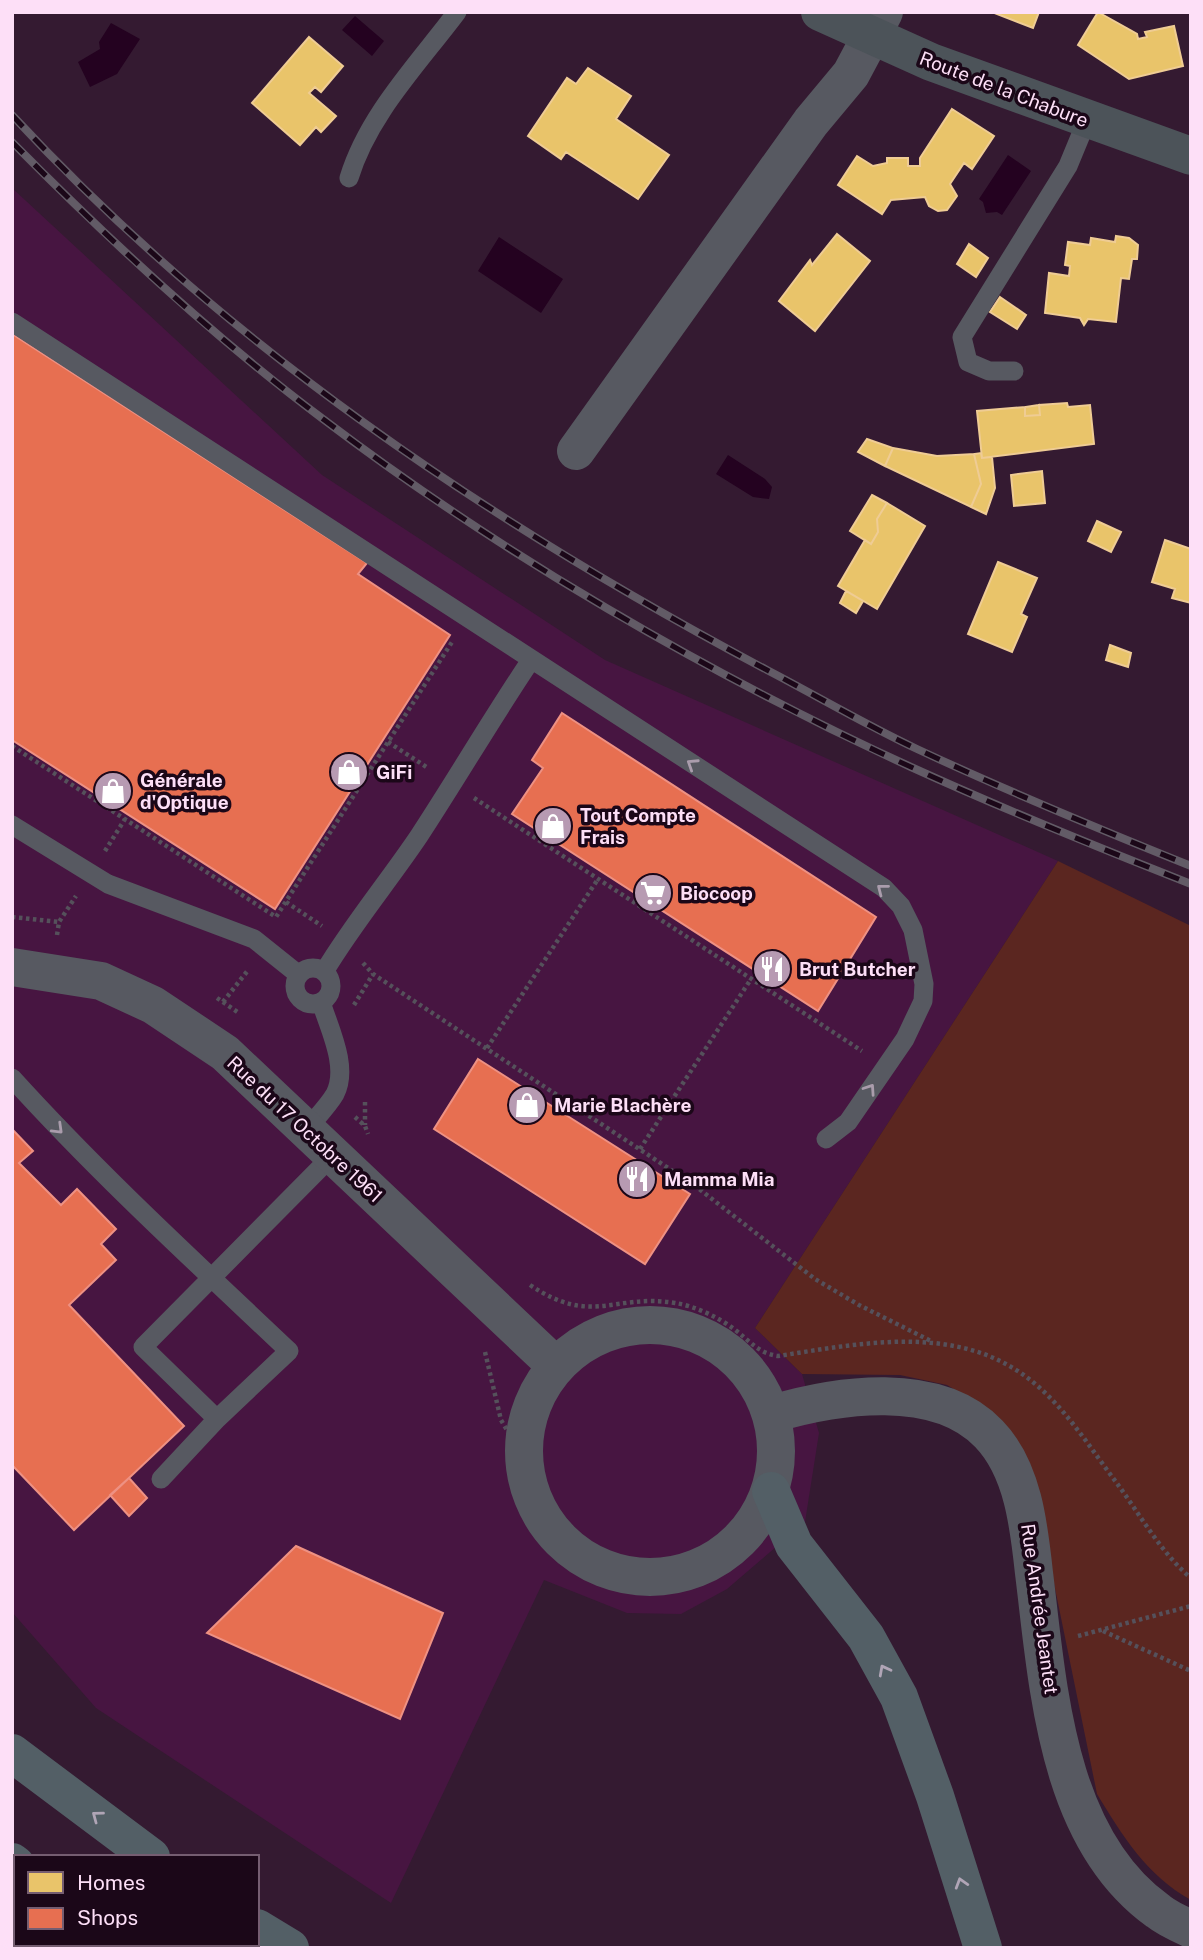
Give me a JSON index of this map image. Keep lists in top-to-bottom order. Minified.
{"streets":{"main road":["Route de la Chabure"],"street":["Rue du 17 Octobre 1961","Rue Andrée Jeantet"]},"places":{"shop":["GiFi","Générale d'Optique","Tout Compte Frais","Marie Blachère"],"supermarket":["Biocoop"],"restaurant":["Brut Butcher","Mamma Mia"]},"legend":["Homes","Shops"]}
